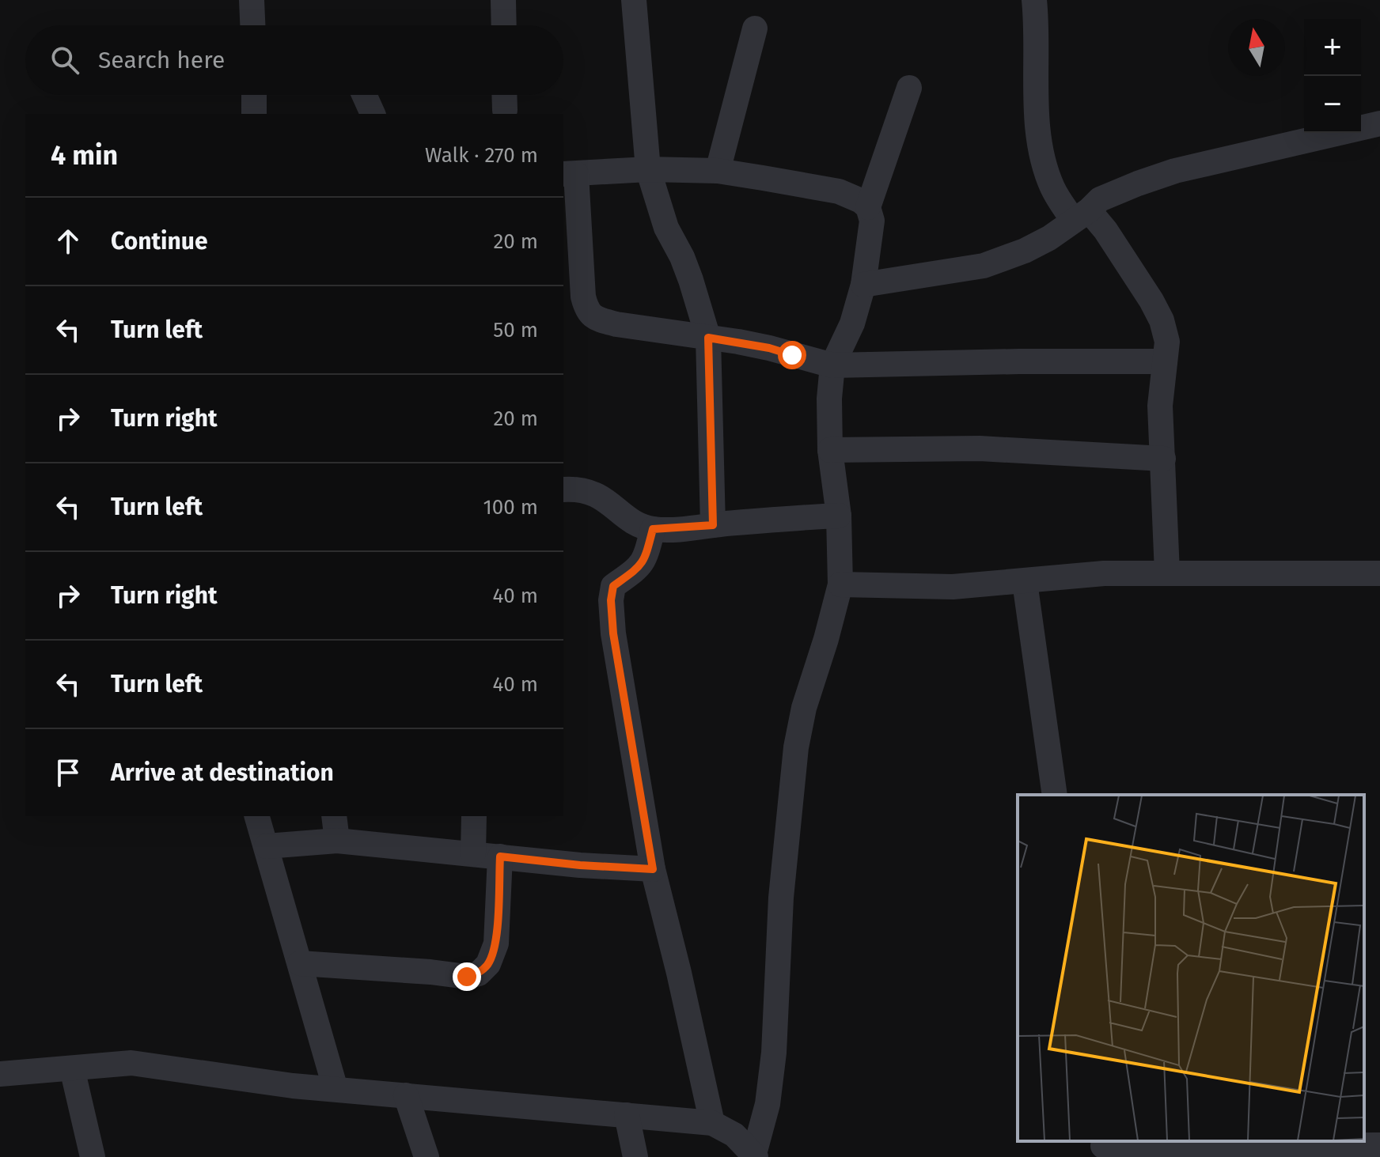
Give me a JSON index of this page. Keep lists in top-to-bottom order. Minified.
{"north":"top","page":{"map_buttons":["+","−"],"search":"Search here","heading":["4 min","Walk · 270 m"],"list":[["Continue","20 m"],["Turn left","50 m"],["Turn right","20 m"],["Turn left","100 m"],["Turn right","40 m"],["Turn left","40 m"],"Arrive at destination"]}}
